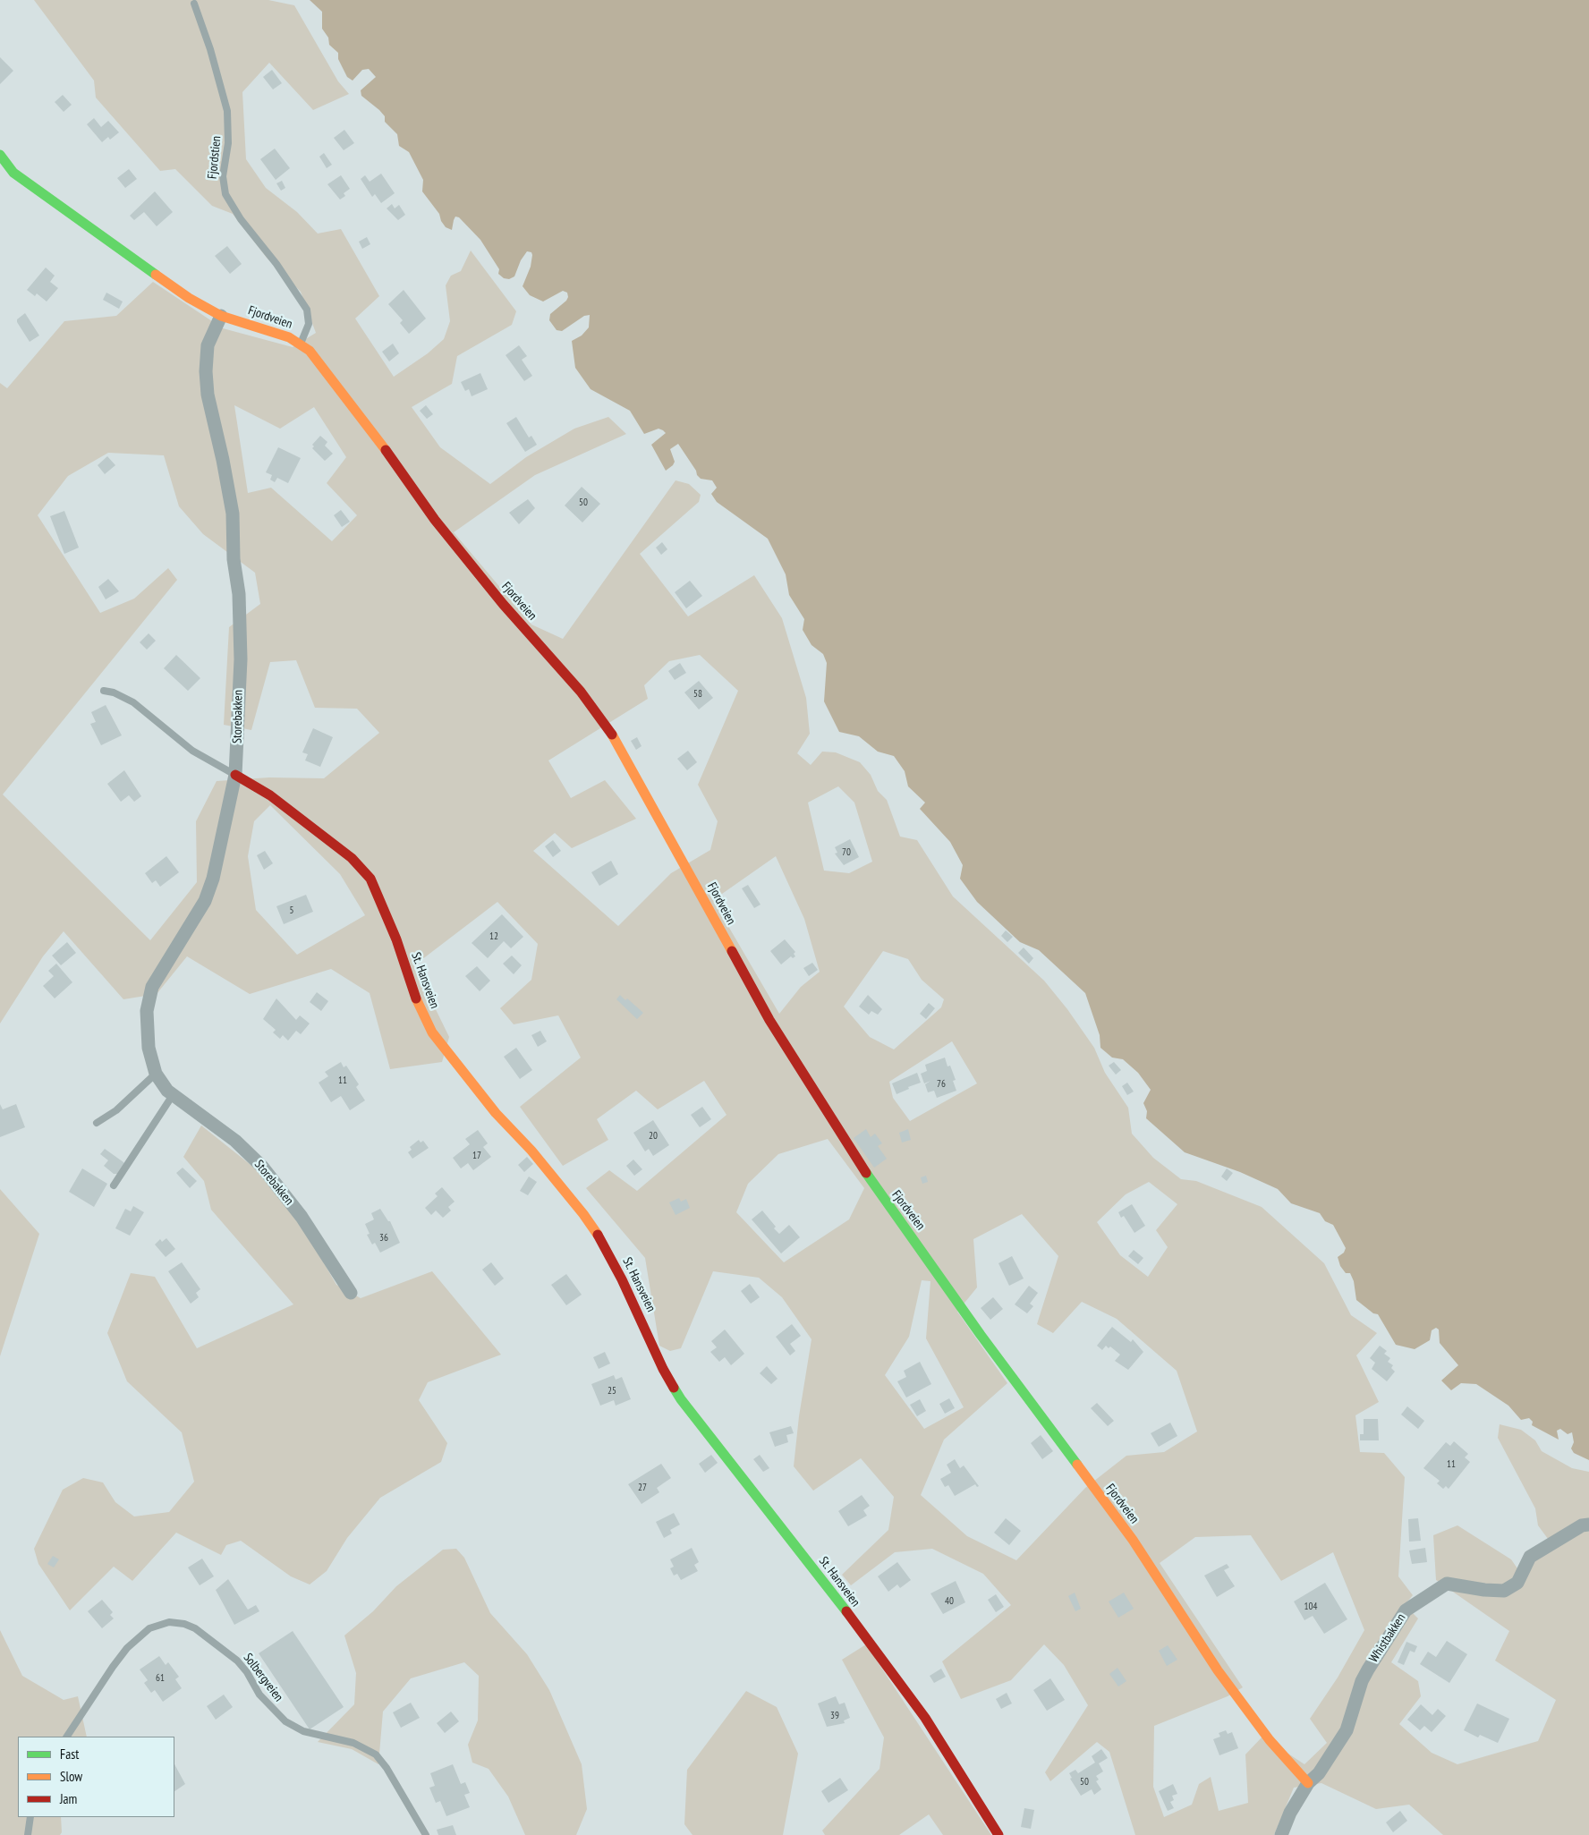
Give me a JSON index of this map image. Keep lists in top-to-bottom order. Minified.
{"streets":{"street":["Fjordveien","Storebakken","St. Hansveien","Whistbakken"],"lane":["Fjordstien","Solbergveien"]},"crossings":[["Fjordstien","Fjordveien"],["Fjordveien","Storebakken"],["Fjordveien","Whistbakken"],["Storebakken","St. Hansveien"]],"house_numbers":["50","58","70","5","12","11","76","20","17","36","25","11","27","40","104","61","39","50"],"legend":["Fast","Slow","Jam"]}
